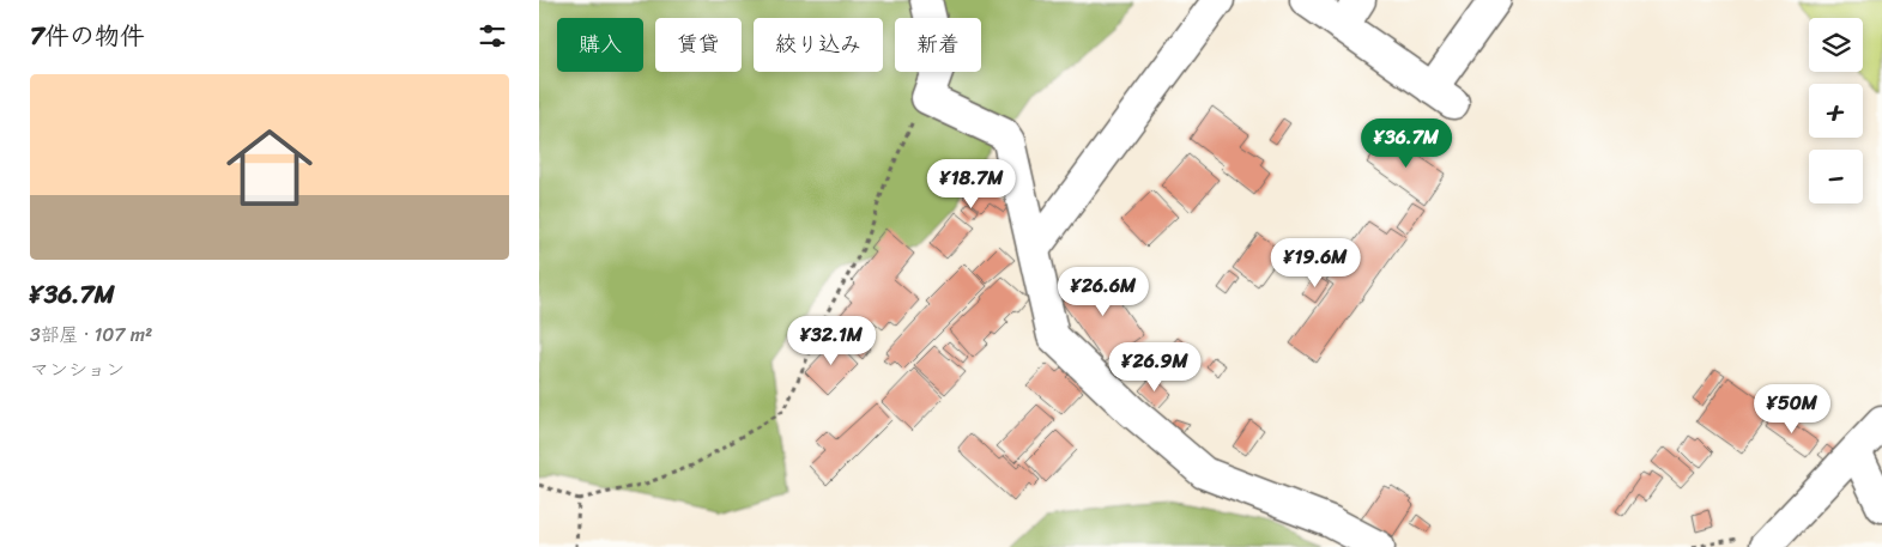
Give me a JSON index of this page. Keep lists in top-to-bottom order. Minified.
{"page":{"heading":"7件の物件","map_buttons":["+","−"],"chip":["購入","賃貸","絞り込み","新着"],"list":[{"name":"¥36.7M","note":"3部屋 · 107 m² · マンション"}],"price":["¥36.7M","¥18.7M","¥19.6M","¥26.6M","¥32.1M","¥26.9M","¥50M"]}}
